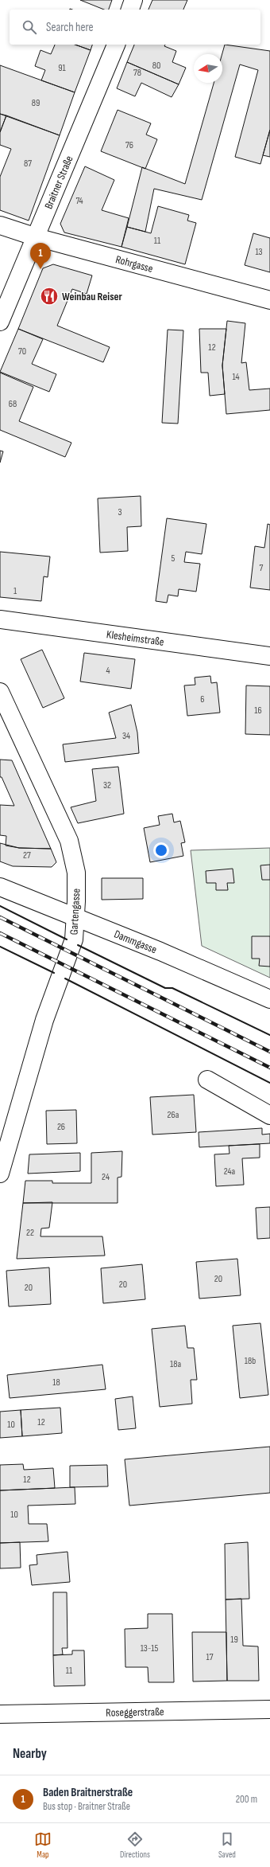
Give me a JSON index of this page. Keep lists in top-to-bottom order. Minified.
{"streets":{"street":["Braitner Straße","Rohrgasse","Klesheimstraße","Gartengasse","Dammgasse","Roseggerstraße"]},"crossings":[["Braitner Straße","Rohrgasse"],["Gartengasse","Dammgasse"]],"places":{"restaurant":["Weinbau Reiser"]},"house_numbers":["80","91","78","89","76","87","74","11","13","12","70","14","68","3","5","7","1","4","6","16","34","32","27","26a","26","24a","24","22","20","20","20","18b","18a","18","12","10","12","10","19","13-15","17","11"],"north":"left","page":{"search":"Search here","pins":"1","heading":"Nearby","list":[{"mark":"1","name":"Baden Braitnerstraße","note":"Bus stop · Braitner Straße","value":"200 m"}],"nav":["Map","Directions","Saved"]}}
